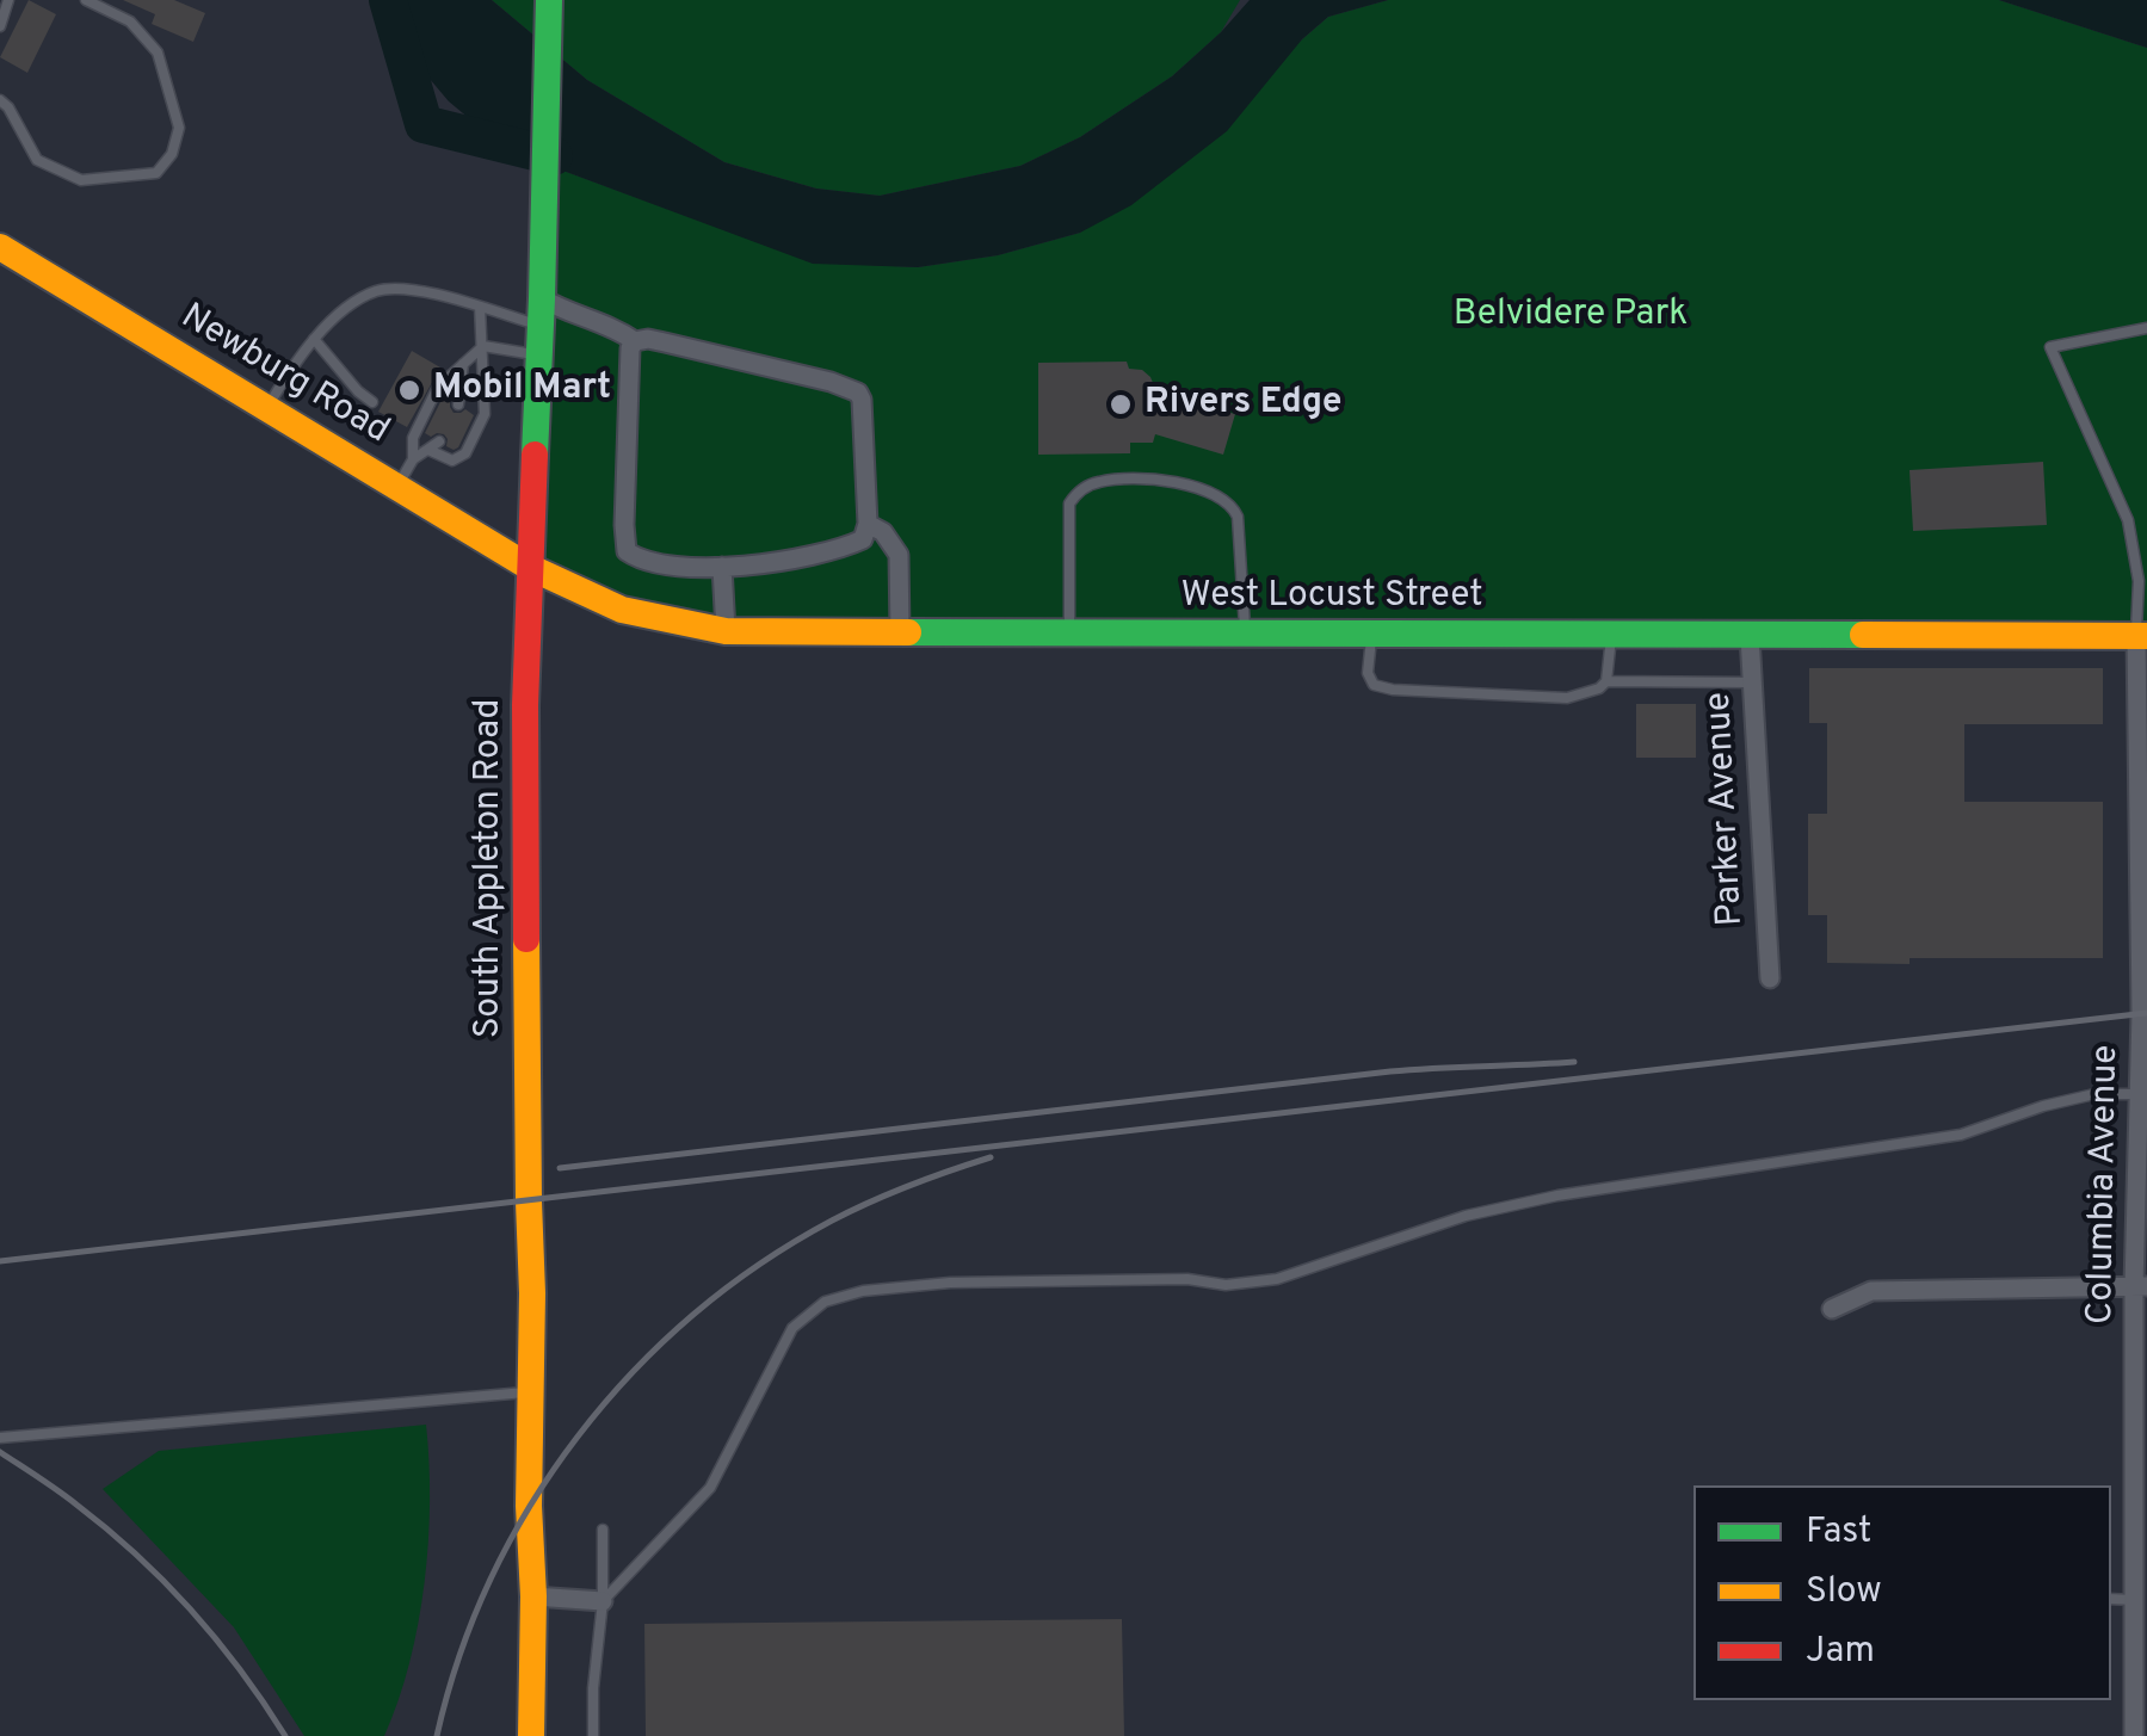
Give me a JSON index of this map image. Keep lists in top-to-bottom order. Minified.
{"streets":{"main road":["Newburg Road","West Locust Street","South Appleton Road"],"street":["Parker Avenue","Columbia Avenue"]},"crossings":[["Newburg Road","West Locust Street"],["Newburg Road","South Appleton Road"],["West Locust Street","Parker Avenue"],["West Locust Street","South Appleton Road"],["West Locust Street","Columbia Avenue"]],"parks":["Belvidere Park"],"places":["Mobil Mart","Rivers Edge"],"legend":["Fast","Slow","Jam"]}
